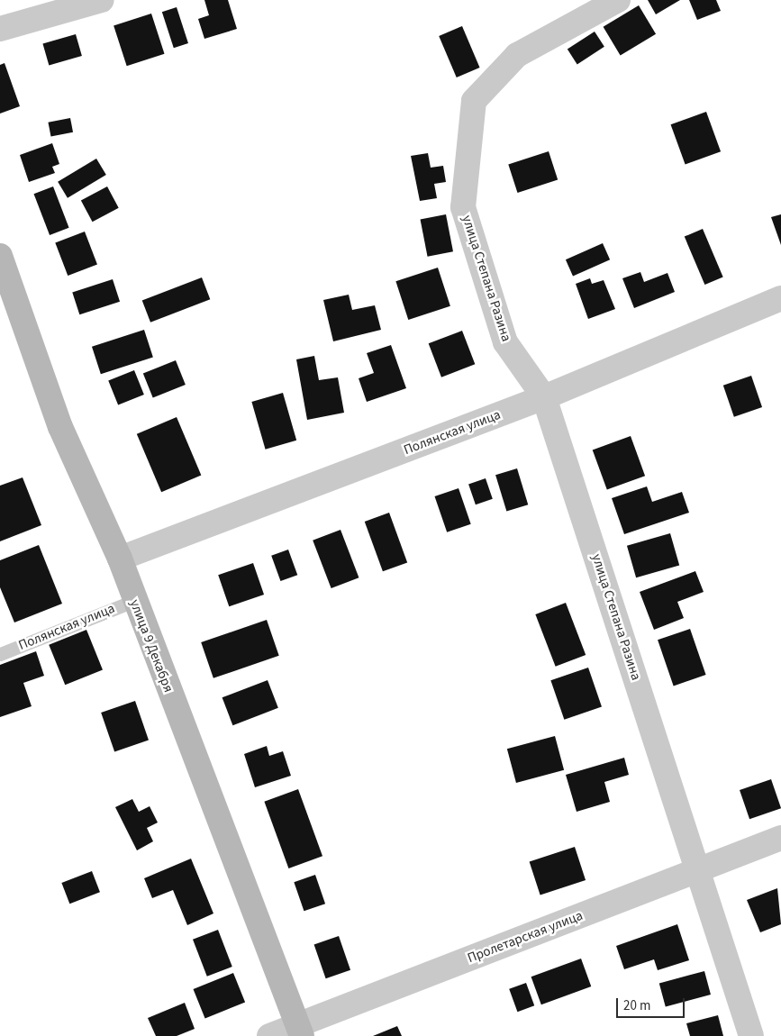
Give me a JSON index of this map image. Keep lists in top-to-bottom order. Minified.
{"streets":{"street":["улица Степана Разина","Полянская улица","улица 9 Декабря","Пролетарская улица"]},"crossings":[["улица Степана Разина","Полянская улица"],["улица Степана Разина","Пролетарская улица"],["Полянская улица","улица 9 Декабря"],["улица 9 Декабря","Пролетарская улица"]],"scale_bar":"20 m"}
